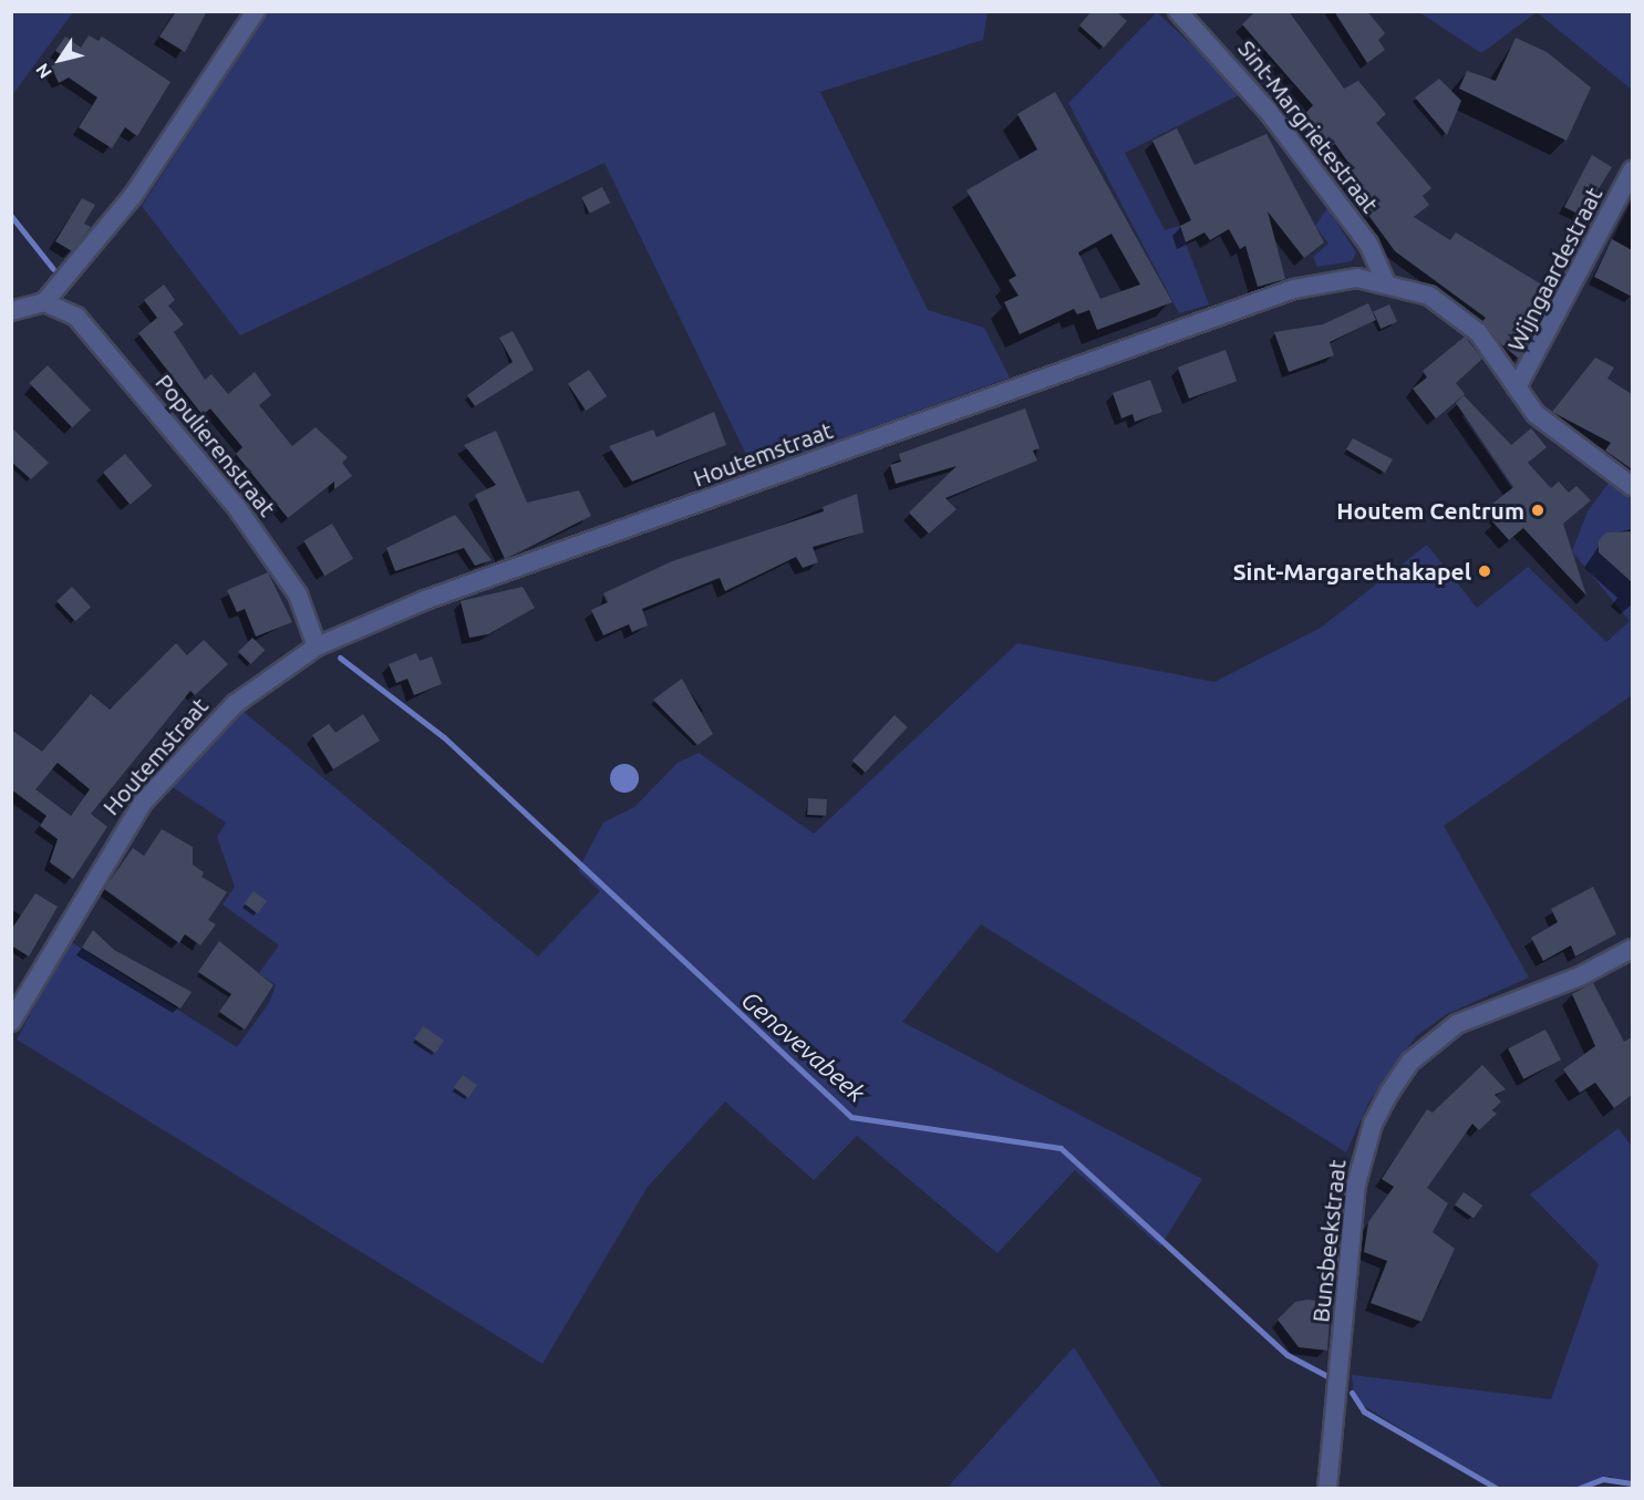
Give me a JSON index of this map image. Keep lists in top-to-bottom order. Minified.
{"streets":{"street":["Sint-Margrietestraat","Wijngaardestraat","Populierenstraat","Houtemstraat","Bunsbeekstraat"]},"crossings":[["Sint-Margrietestraat","Houtemstraat"],["Wijngaardestraat","Houtemstraat"],["Populierenstraat","Houtemstraat"]],"water":["Genovevabeek"],"places":["Houtem Centrum","Sint-Margarethakapel"],"north":"bottom left"}
